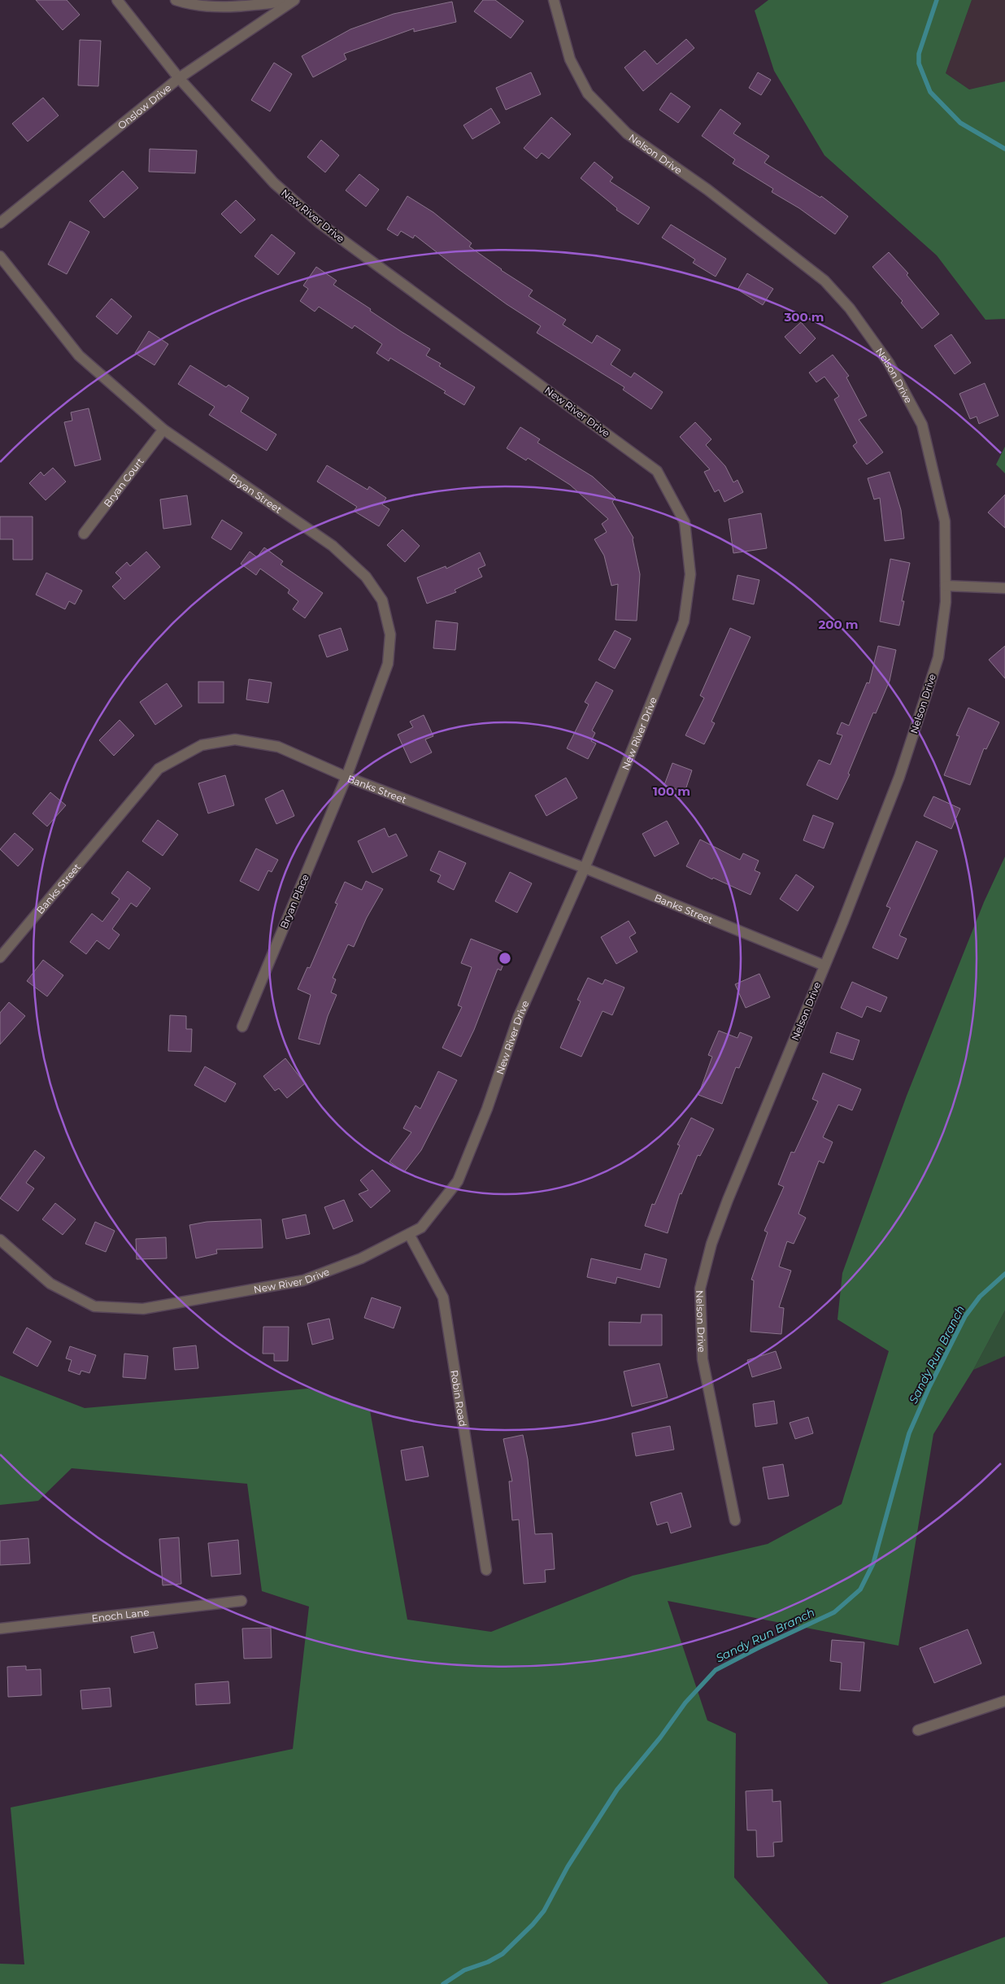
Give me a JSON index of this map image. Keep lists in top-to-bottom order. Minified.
{"streets":{"street":["Onslow Drive","Nelson Drive","New River Drive","Bryan Court","Bryan Street","Banks Street","Bryan Place","Robin Road","Enoch Lane"]},"crossings":[["Onslow Drive","New River Drive"],["Nelson Drive","Banks Street"],["New River Drive","Banks Street"],["New River Drive","Robin Road"],["Bryan Court","Bryan Street"],["Bryan Street","Banks Street"],["Bryan Street","Bryan Place"],["Banks Street","Bryan Place"]],"water":["Sandy Run Branch"],"rings":["300 m","200 m","100 m"]}
